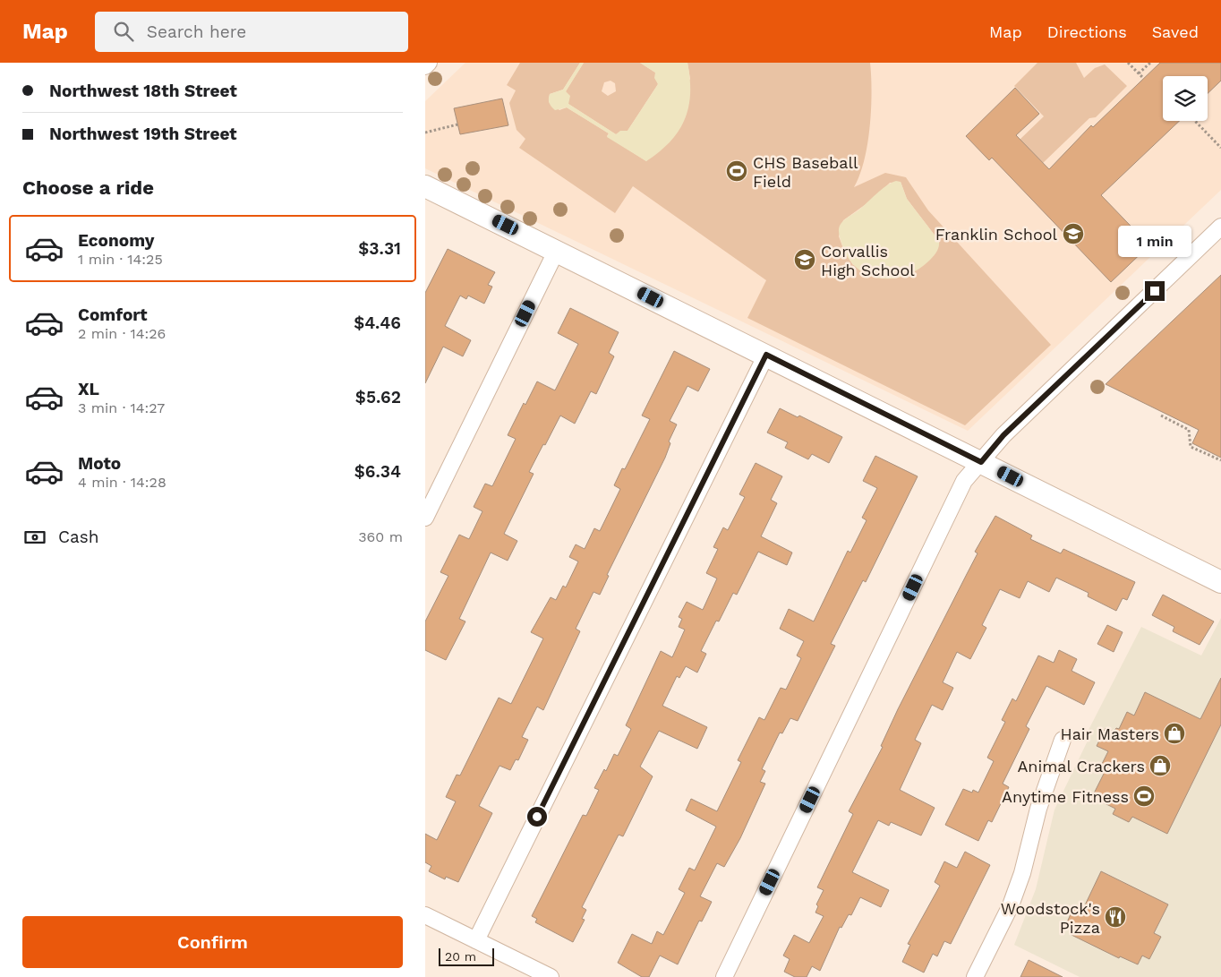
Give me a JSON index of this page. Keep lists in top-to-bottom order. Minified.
{"places":{"sports":["CHS Baseball Field","Anytime Fitness"],"school or university":["Franklin School","Corvallis High School"],"shop":["Hair Masters","Animal Crackers"],"restaurant":["Woodstock's Pizza"]},"scale_bar":"20 m","page":{"header":"Map","search":"Search here","nav":["Map","Directions","Saved"],"banner":["Northwest 18th Street","Northwest 19th Street"],"heading":"Choose a ride","list":[{"name":"Economy","note":"1 min · 14:25","value":"$3.31"},{"name":"Comfort","note":"2 min · 14:26","value":"$4.46"},{"name":"XL","note":"3 min · 14:27","value":"$5.62"},{"name":"Moto","note":"4 min · 14:28","value":"$6.34"}],"bubble":"1 min","pay":["Cash","360 m"],"buttons":"Confirm","scale":"20 m"}}
